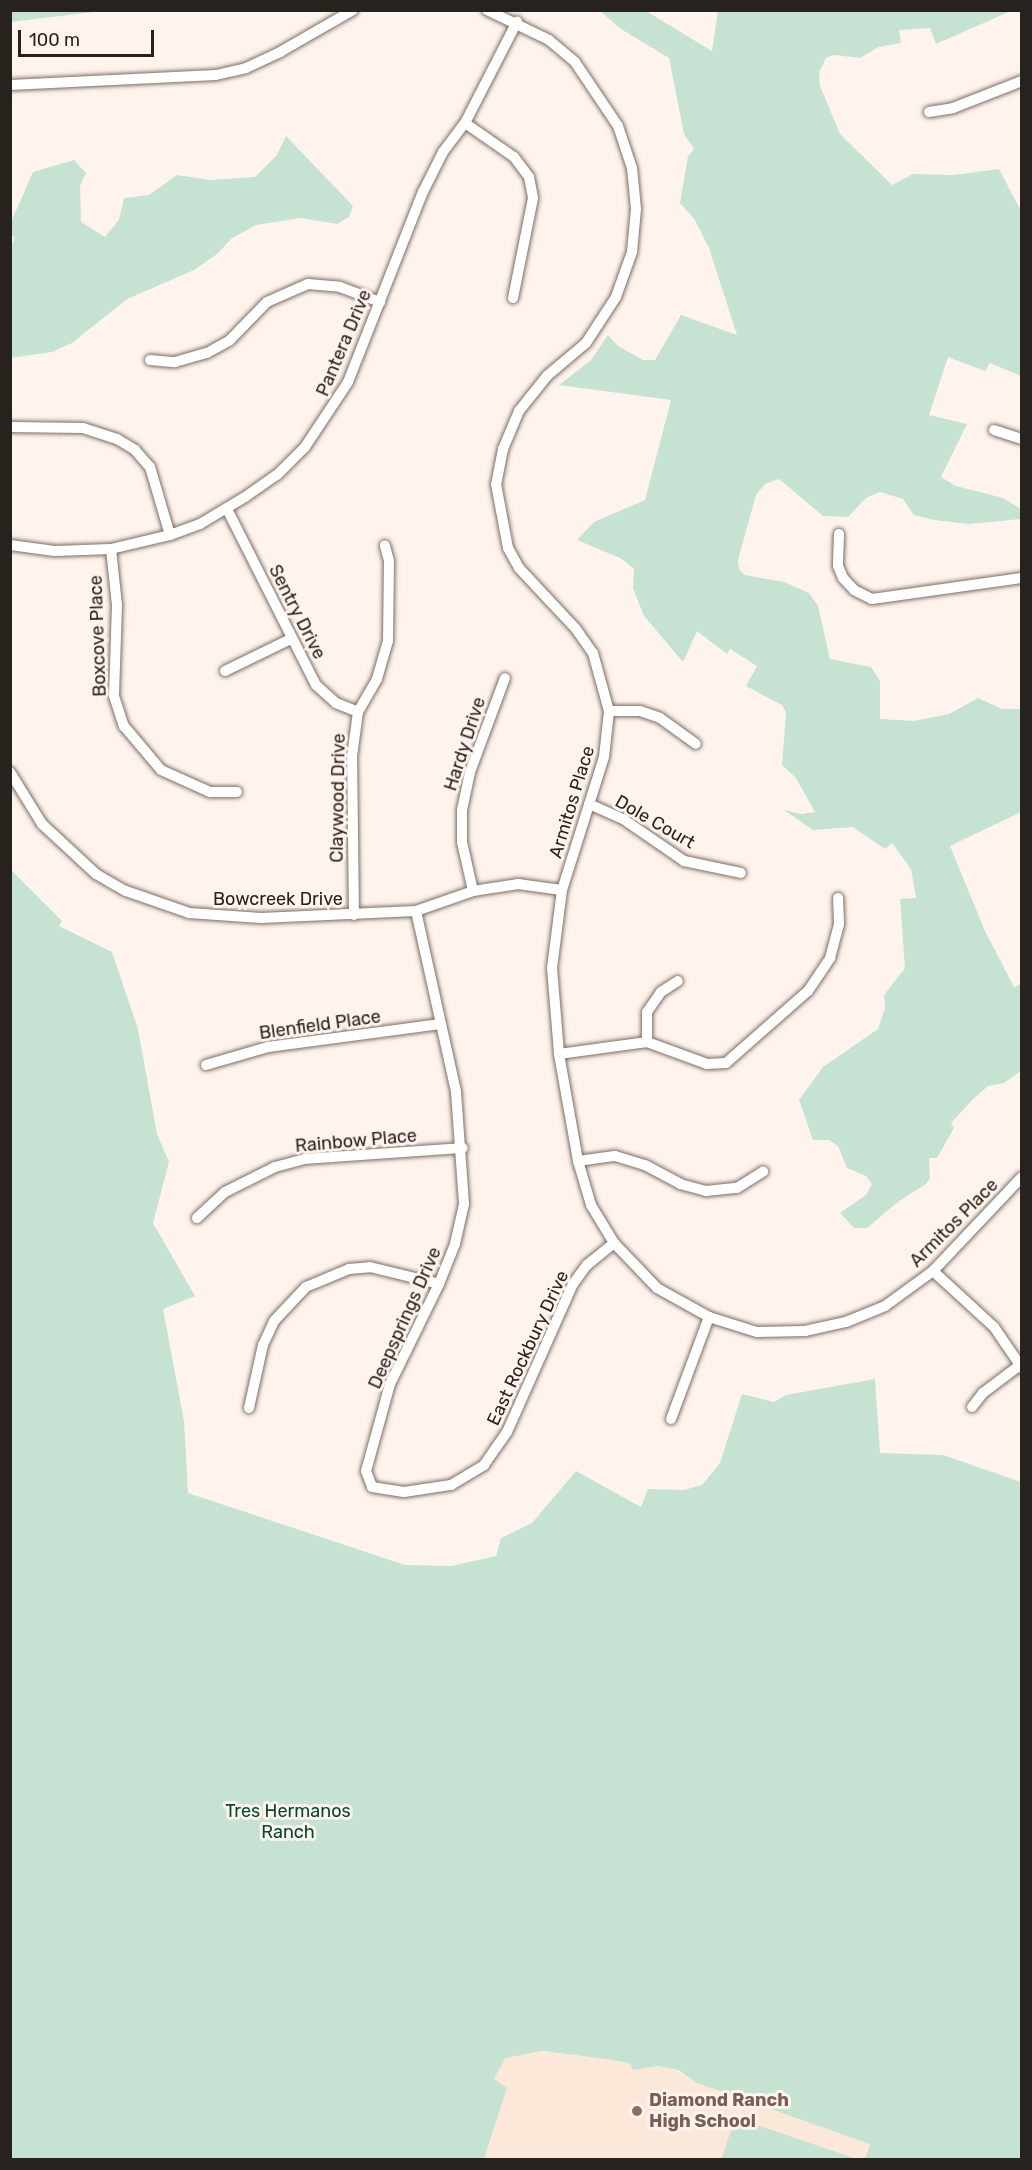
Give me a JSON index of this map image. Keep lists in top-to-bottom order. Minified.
{"streets":{"street":["Pantera Drive","Sentry Drive","Boxcove Place","Hardy Drive","Claywood Drive","Armitos Place","Dole Court","Bowcreek Drive","Blenfield Place","Rainbow Place","Deepsprings Drive","East Rockbury Drive"]},"crossings":[["Pantera Drive","Sentry Drive"],["Pantera Drive","Boxcove Place"],["Pantera Drive","Armitos Place"],["Sentry Drive","Claywood Drive"],["Hardy Drive","Bowcreek Drive"],["Claywood Drive","Bowcreek Drive"],["Armitos Place","Dole Court"],["Armitos Place","Bowcreek Drive"],["Armitos Place","East Rockbury Drive"],["Bowcreek Drive","Deepsprings Drive"],["Blenfield Place","Deepsprings Drive"],["Rainbow Place","Deepsprings Drive"],["Deepsprings Drive","East Rockbury Drive"]],"parks":["Tres Hermanos Ranch"],"places":["Diamond Ranch High School"],"scale_bar":"100 m"}
